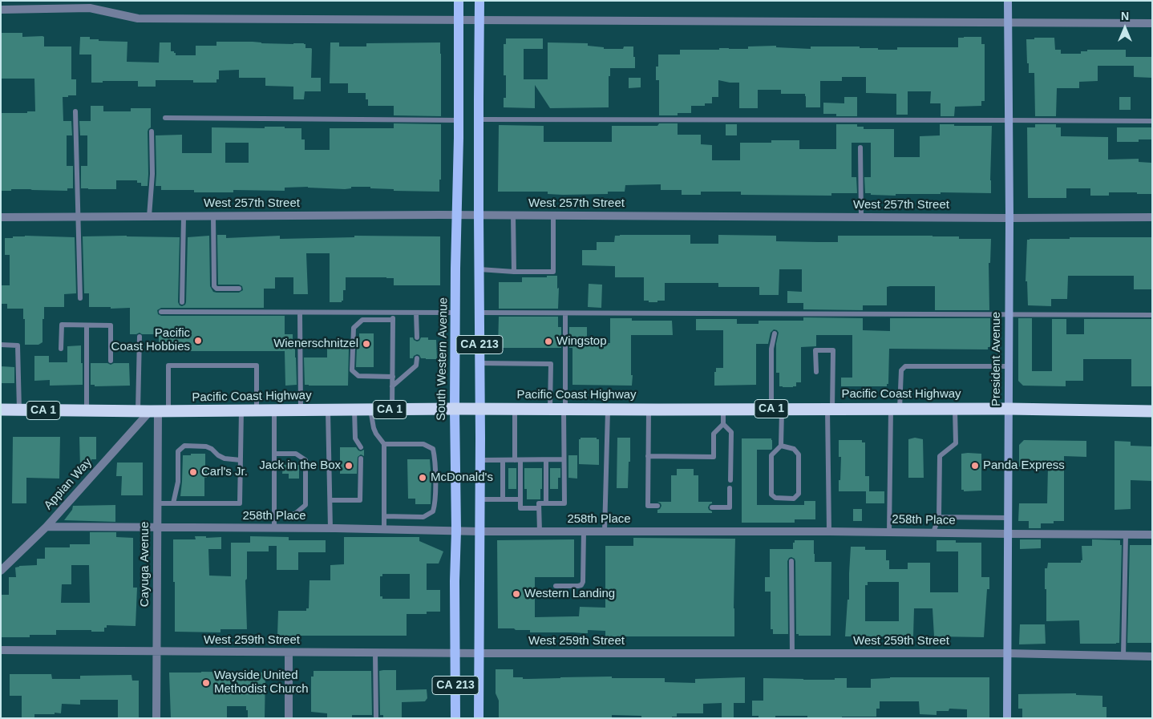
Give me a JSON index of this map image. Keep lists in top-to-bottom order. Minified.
{"streets":{"highway":["Pacific Coast Highway","CA 1"],"main road":["CA 213","South Western Avenue"],"street":["West 257th Street","President Avenue","Appian Way","258th Place","Cayuga Avenue","West 259th Street"]},"crossings":[["West 257th Street","CA 213"],["West 257th Street","South Western Avenue"],["West 257th Street","President Avenue"],["CA 213","Pacific Coast Highway"],["CA 213","258th Place"],["CA 213","West 259th Street"],["South Western Avenue","Pacific Coast Highway"],["South Western Avenue","258th Place"],["South Western Avenue","West 259th Street"],["President Avenue","Pacific Coast Highway"],["President Avenue","258th Place"],["President Avenue","West 259th Street"],["Pacific Coast Highway","Appian Way"],["Pacific Coast Highway","Cayuga Avenue"],["Appian Way","258th Place"],["Appian Way","Cayuga Avenue"],["258th Place","Cayuga Avenue"],["Cayuga Avenue","West 259th Street"]],"places":["Pacific Coast Hobbies","Wingstop","Wienerschnitzel","Jack in the Box","Panda Express","Carl's Jr.","McDonald's","Western Landing","Wayside United Methodist Church"],"north":"top"}
